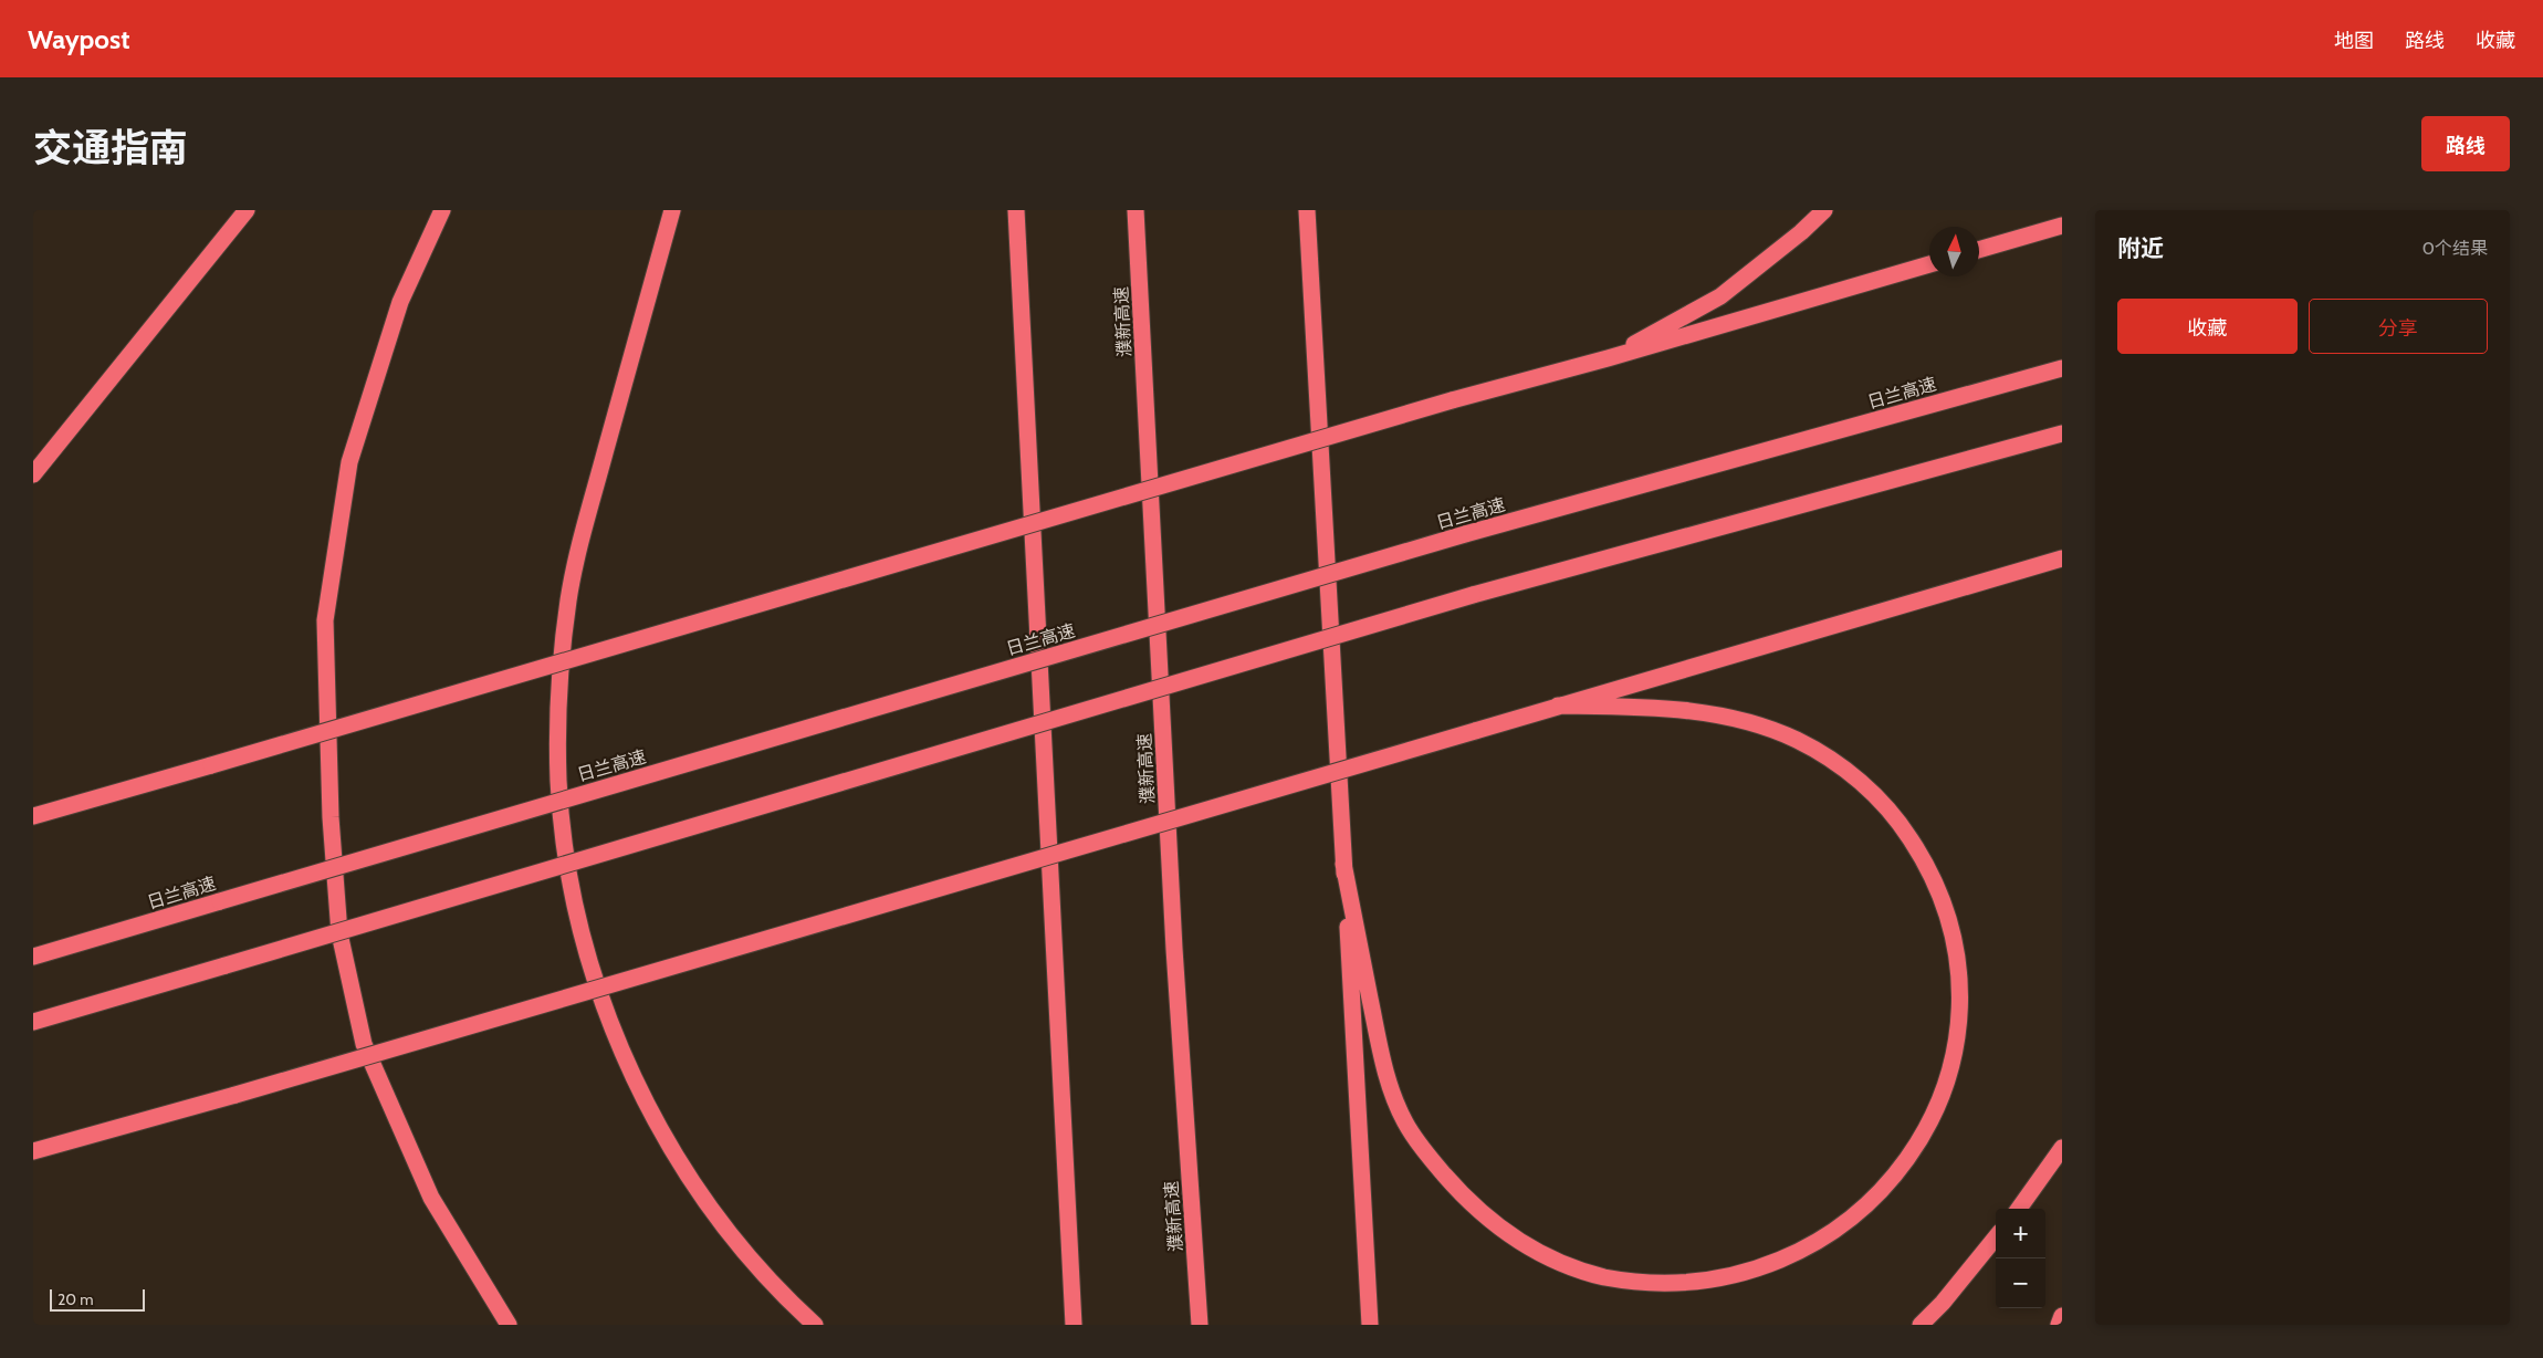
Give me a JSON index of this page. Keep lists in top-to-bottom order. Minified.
{"streets":{"highway":["濮新高速","日兰高速"]},"scale_bar":"20 m","north":"top","page":{"header":"Waypost","nav":["地图","路线","收藏"],"title":"交通指南","buttons":["路线",["收藏","分享"]],"heading":["附近","0个结果"],"map_buttons":["+","−"],"scale":"20 m"}}
